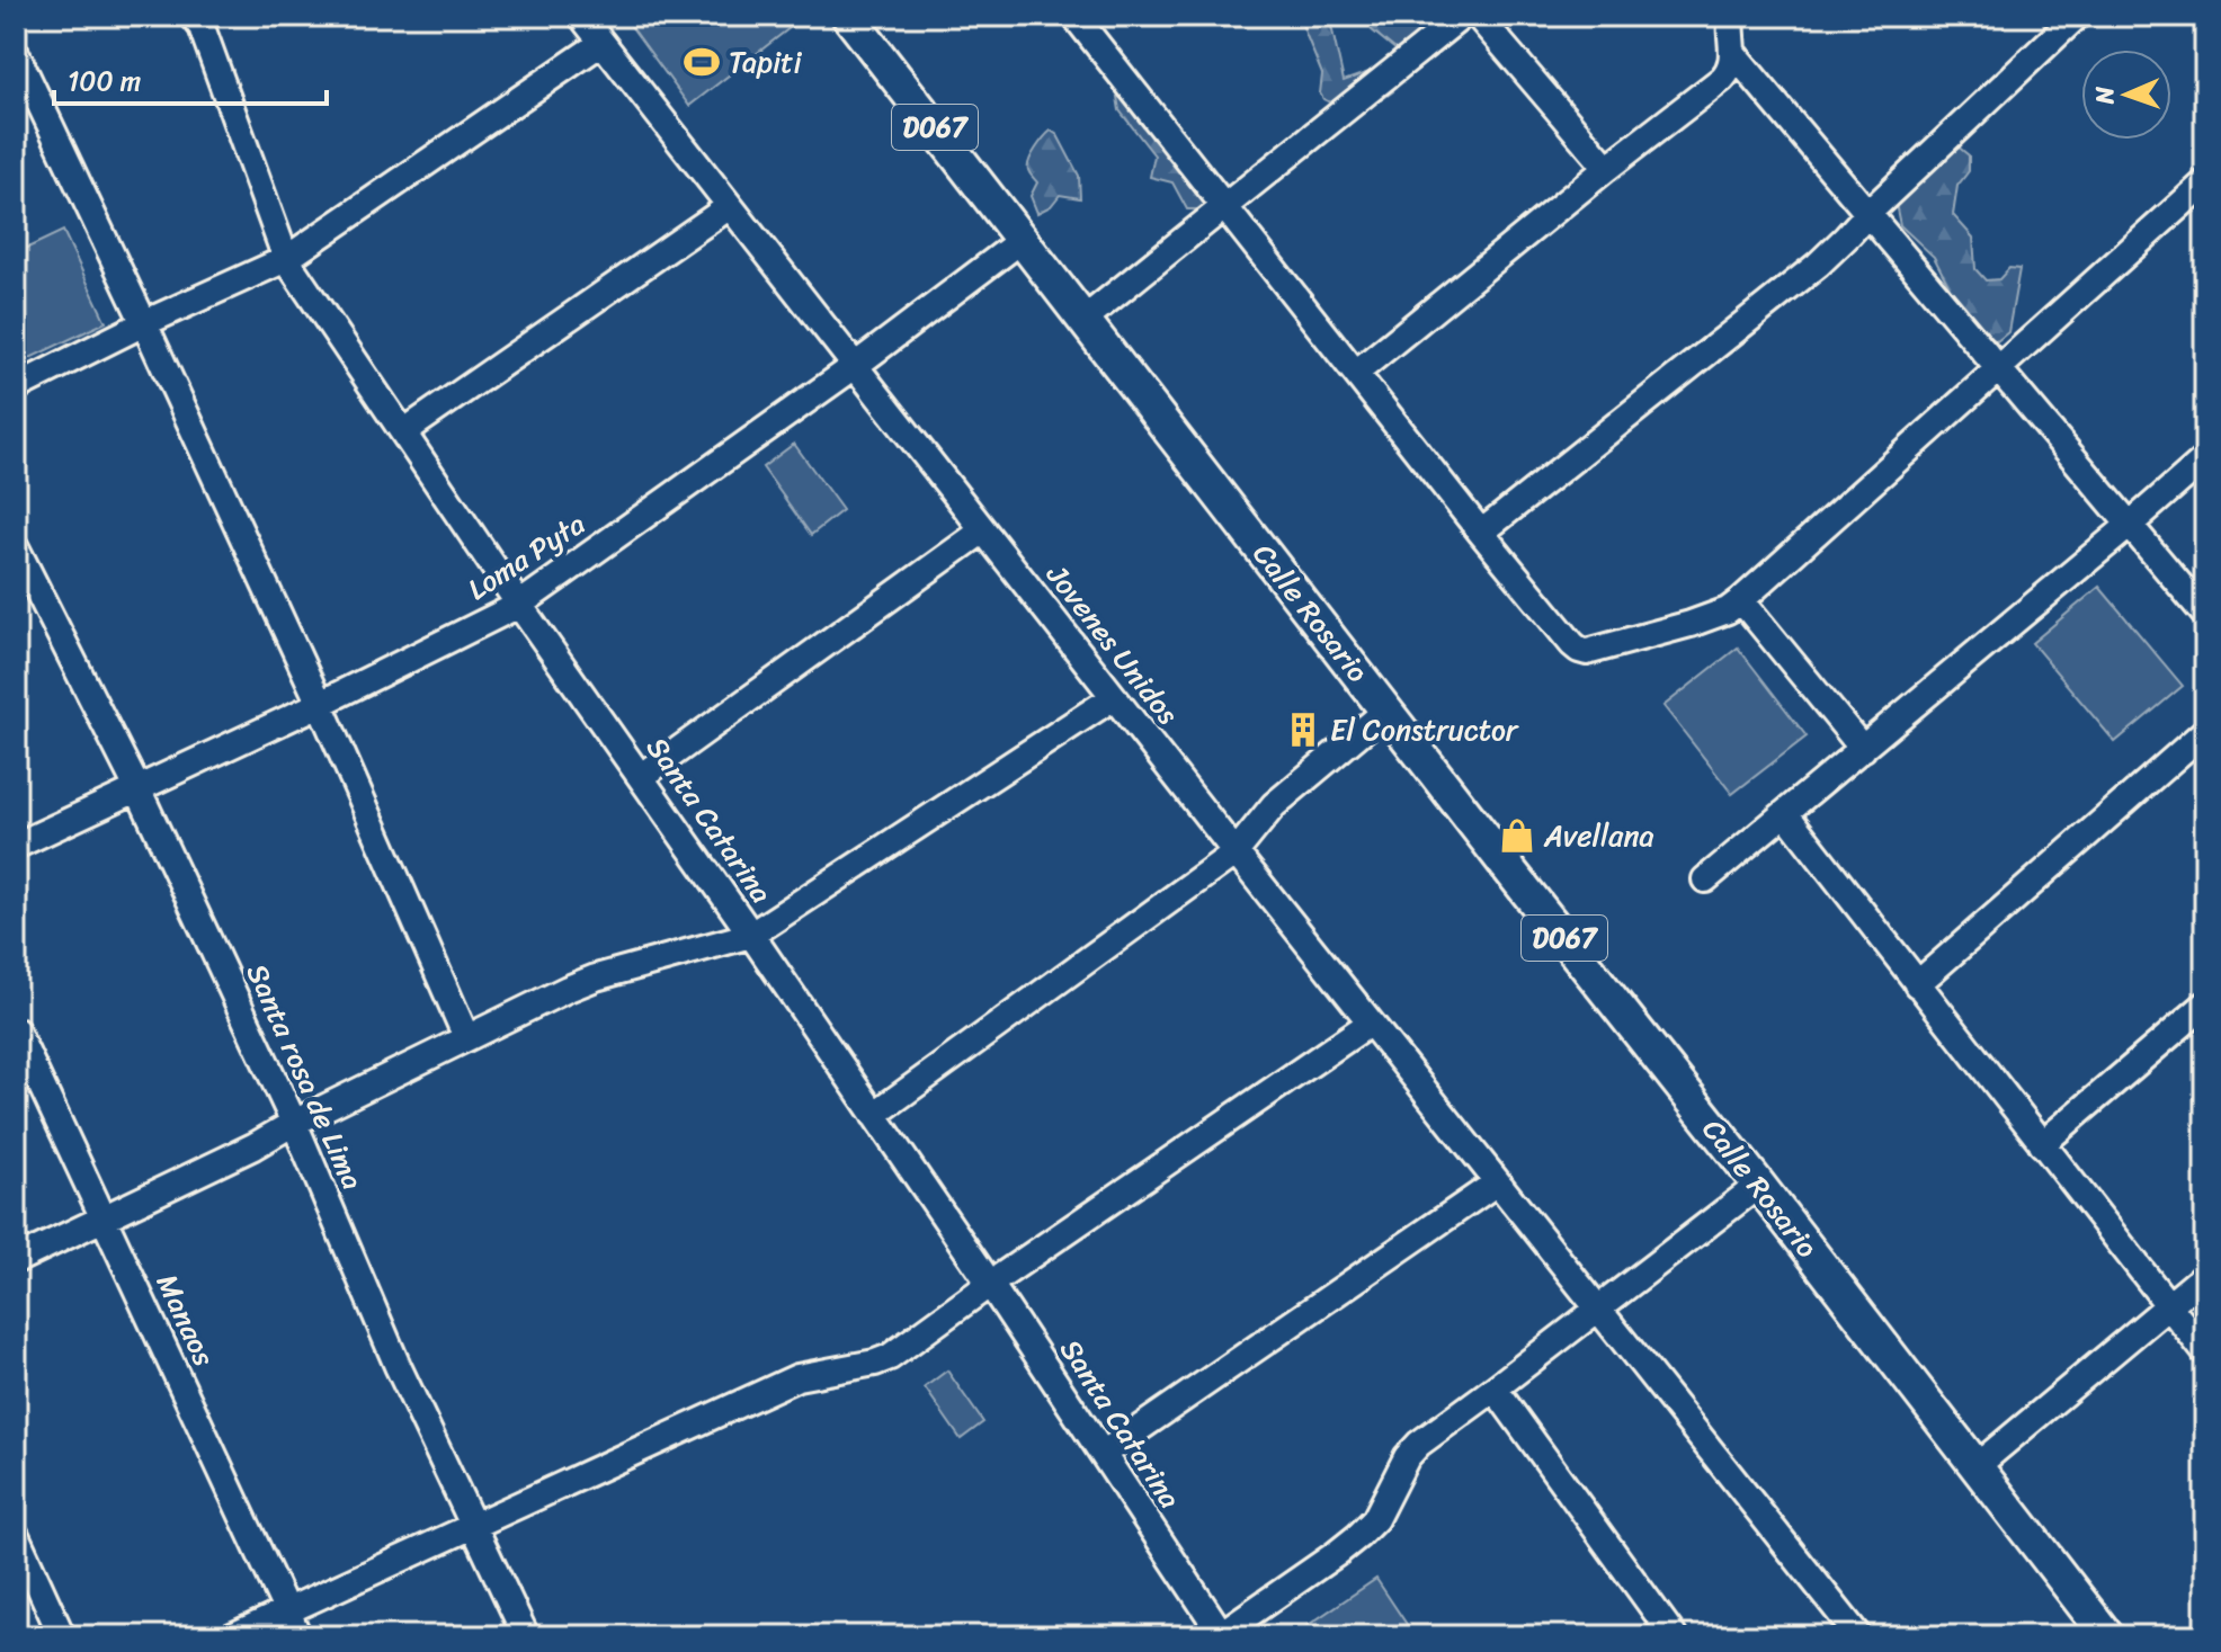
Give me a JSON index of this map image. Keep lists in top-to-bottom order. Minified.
{"streets":{"main road":["D067","Calle Rosario"],"street":["Loma Pyta","Jovenes Unidos","Santa Catarina","Santa rosa de Lima","Manaos"]},"crossings":[["Loma Pyta","Calle Rosario"],["Loma Pyta","Jovenes Unidos"],["Loma Pyta","Santa Catarina"],["Loma Pyta","Santa rosa de Lima"]],"places":{"sports":["Tapiti"],"building":["El Constructor"],"shop":["Avellana"]},"scale_bar":"100 m","north":"left"}
